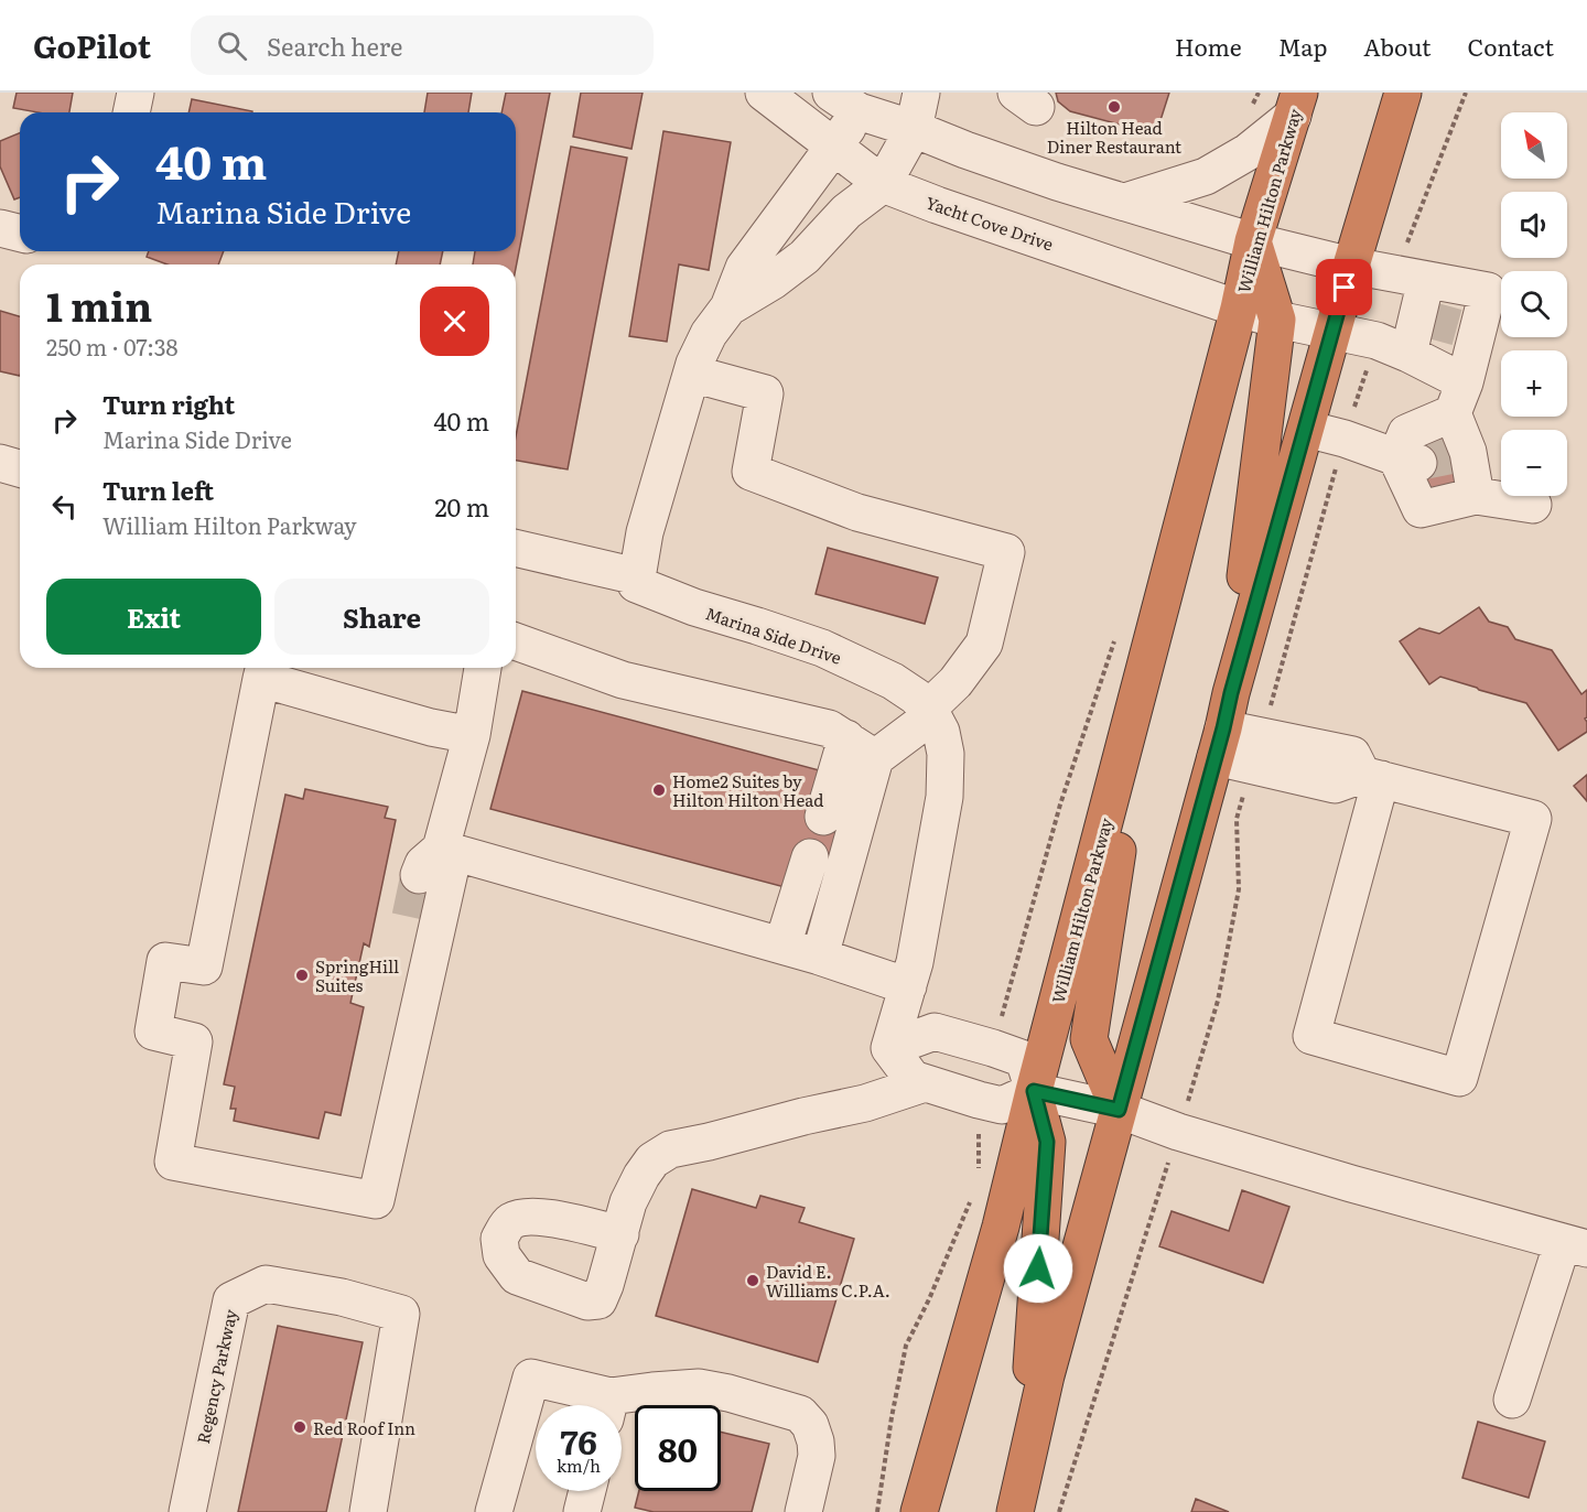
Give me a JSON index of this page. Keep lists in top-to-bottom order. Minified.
{"streets":{"highway":["William Hilton Parkway"],"street":["Yacht Cove Drive","Marina Side Drive","Regency Parkway"]},"crossings":[["William Hilton Parkway","Yacht Cove Drive"]],"places":["Hilton Head Diner Restaurant","Home2 Suites by Hilton Hilton Head","SpringHill Suites","David E. Williams C.P.A.","Red Roof Inn"],"north":"top left","page":{"header":"GoPilot","search":"Search here","nav":["Home","Map","About","Contact"],"map_buttons":["+","−"],"turn":["40 m","Marina Side Drive"],"heading":["1 min","250 m · 07:38"],"list":[{"name":"Turn right","note":"Marina Side Drive","value":"40 m"},{"name":"Turn left","note":"William Hilton Parkway","value":"20 m"}],"buttons":["Exit","Share"],"speed":"76 km/h","limit":"80"}}
